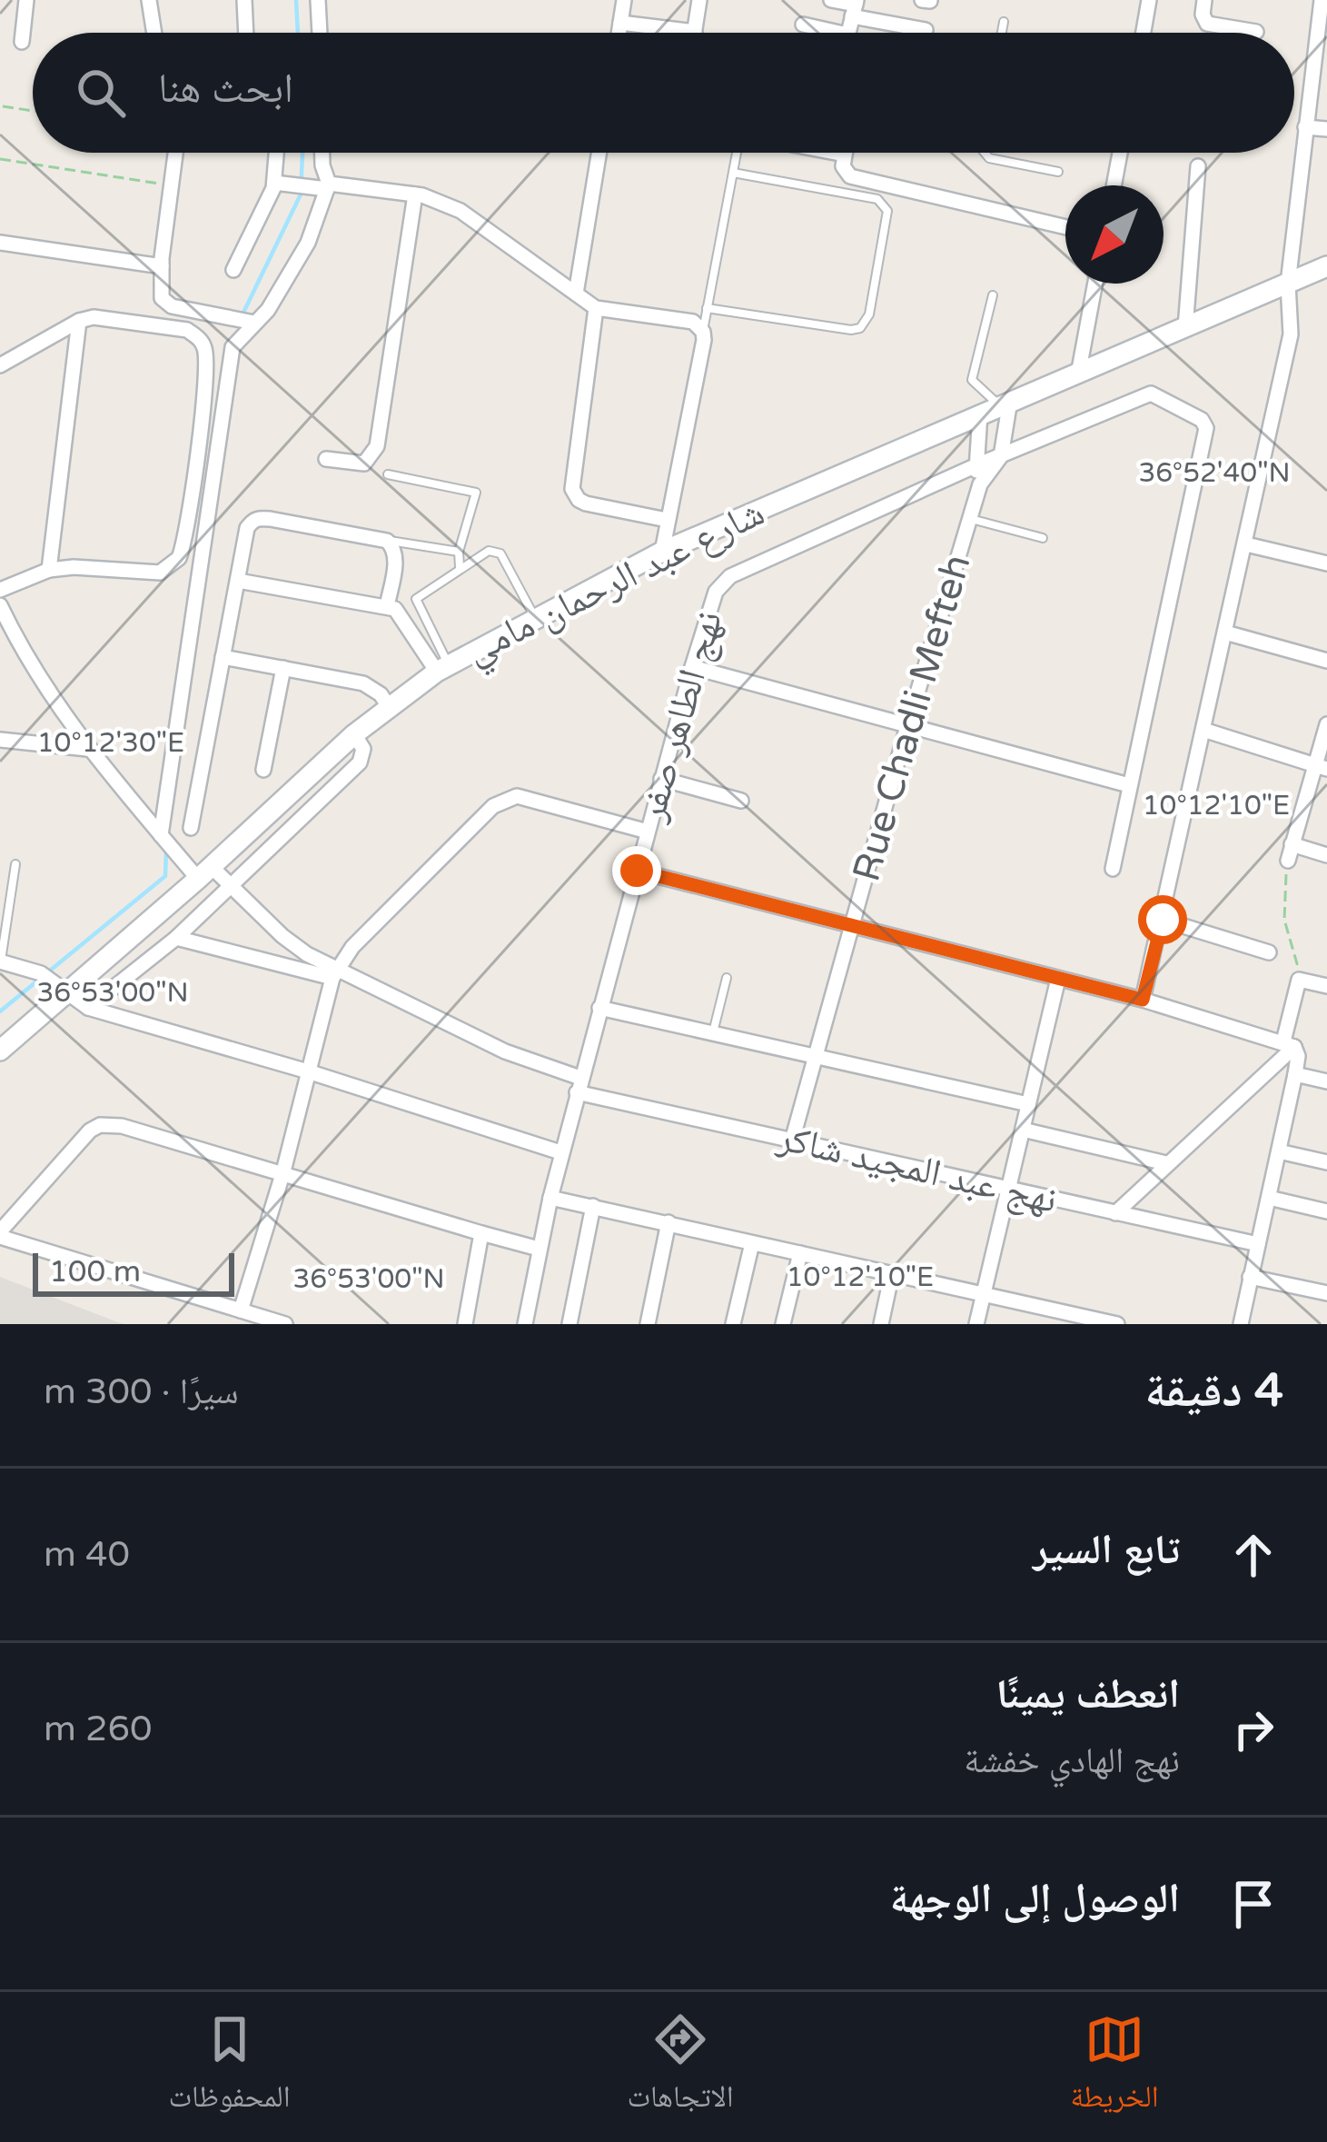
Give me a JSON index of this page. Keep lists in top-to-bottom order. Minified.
{"streets":{"street":["شارع عبد الرحمان مامي","نهج الطاهر صفر","Rue Chadli Mefteh","نهج عبد المجيد شاكر"]},"crossings":[["نهج الطاهر صفر","نهج عبد المجيد شاكر"],["Rue Chadli Mefteh","نهج عبد المجيد شاكر"]],"scale_bar":"100 m","north":"bottom left","page":{"search":"ابحث هنا","scale":"100 m","heading":["4 دقيقة","سيرًا · 300 m"],"list":[["تابع السير","40 m"],["انعطف يمينًا","نهج الهادي خفشة","260 m"],"الوصول إلى الوجهة"],"nav":["الخريطة","الاتجاهات","المحفوظات"]},"coordinates":["36°52'40\"N","10°12'30\"E","10°12'10\"E","36°53'00\"N"]}
